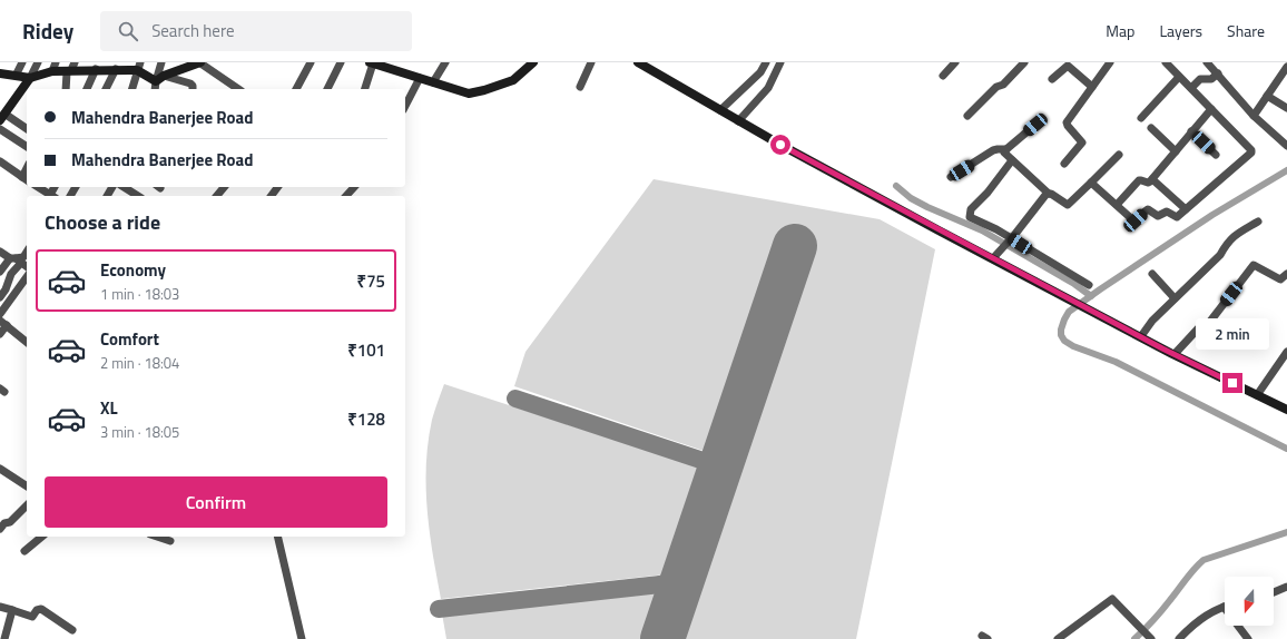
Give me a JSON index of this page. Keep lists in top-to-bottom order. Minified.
{"north":"bottom","page":{"header":"Ridey","search":"Search here","nav":["Map","Layers","Share"],"banner":["Mahendra Banerjee Road","Mahendra Banerjee Road"],"heading":"Choose a ride","list":[{"name":"Economy","note":"1 min · 18:03","value":"₹75"},{"name":"Comfort","note":"2 min · 18:04","value":"₹101"},{"name":"XL","note":"3 min · 18:05","value":"₹128"}],"bubble":"2 min","buttons":"Confirm"}}
